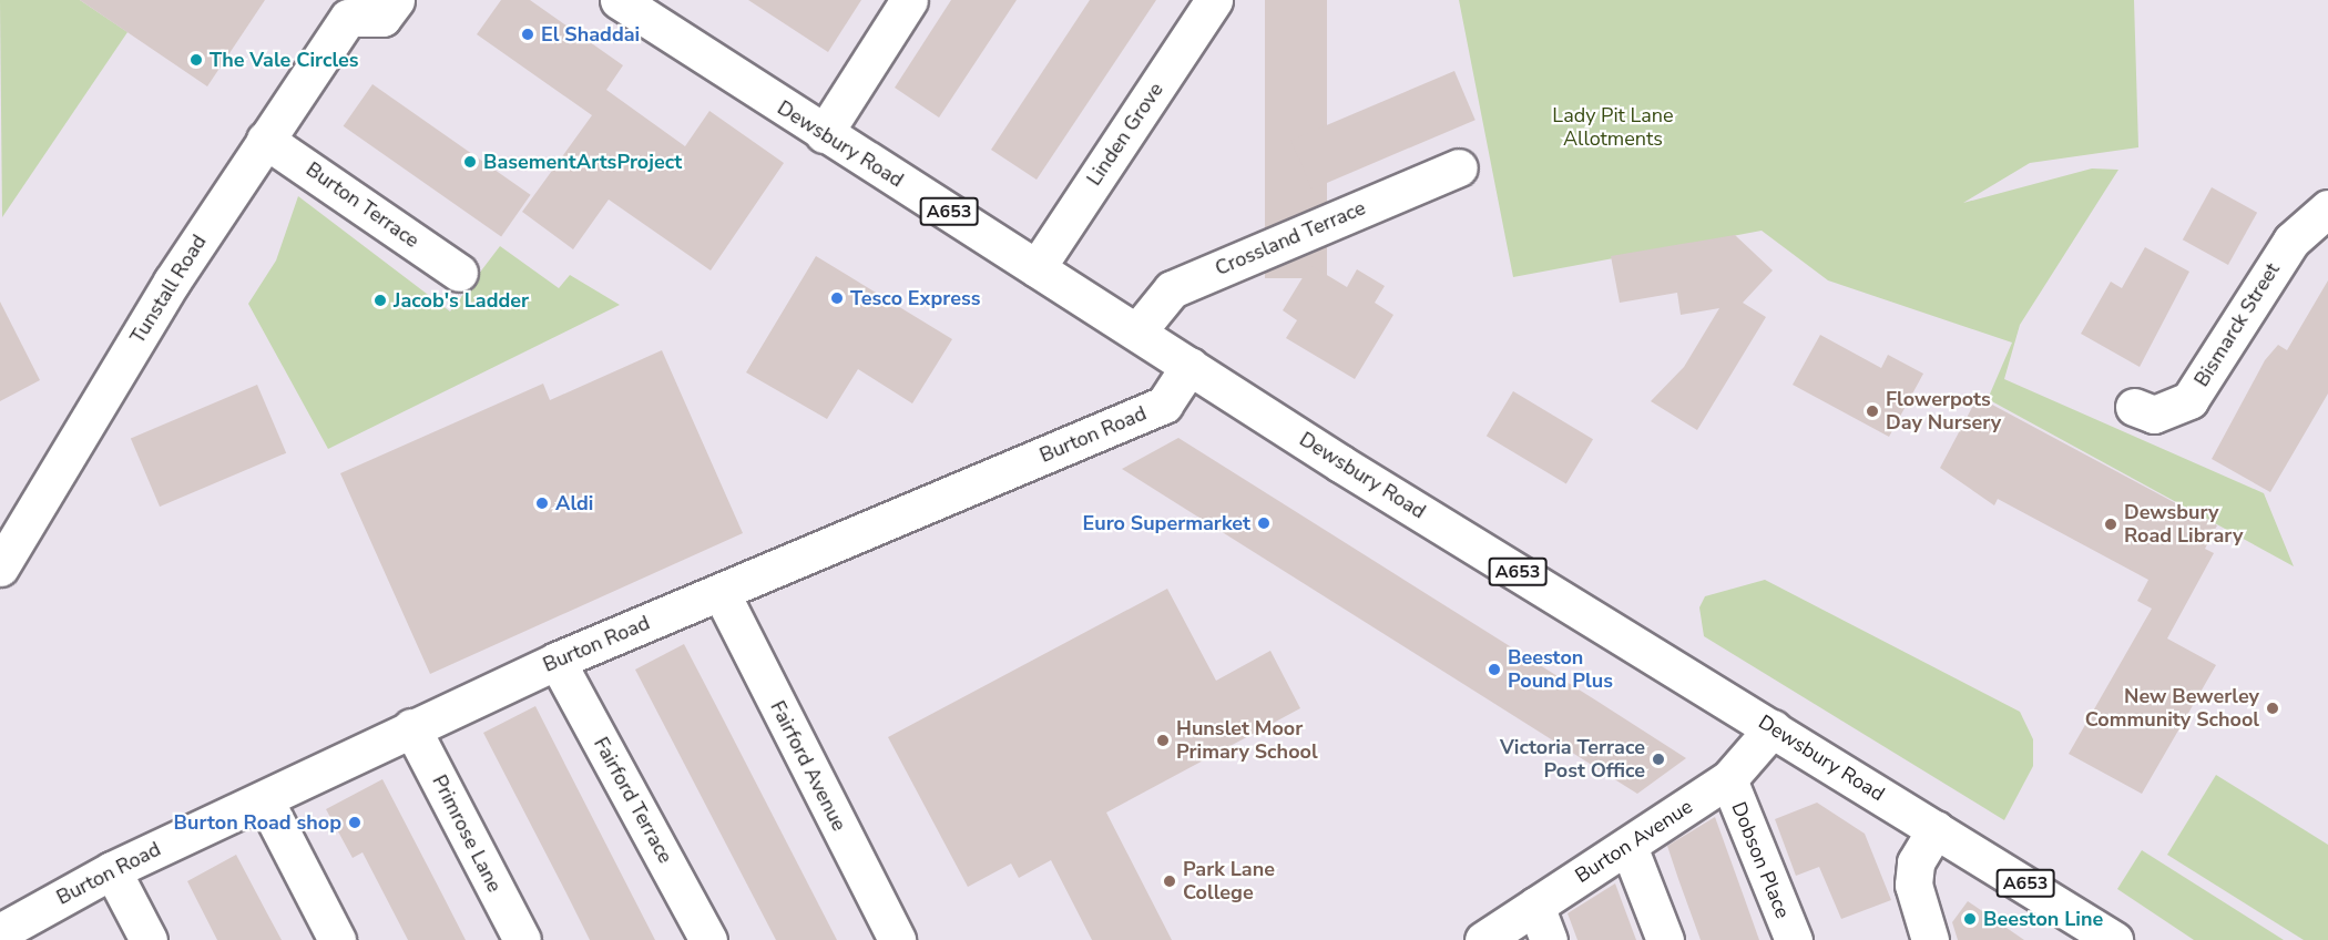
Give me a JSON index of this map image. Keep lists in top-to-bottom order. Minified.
{"streets":{"street":["Linden Grove","Dewsbury Road","Burton Terrace","A653","Crossland Terrace","Tunstall Road","Bismarck Street","Burton Road","Fairford Avenue","Fairford Terrace","Primrose Lane","Burton Avenue","Dobson Place"]},"crossings":[["Linden Grove","Dewsbury Road"],["Dewsbury Road","Crossland Terrace"],["Dewsbury Road","Burton Road"],["Dewsbury Road","Burton Avenue"],["Burton Terrace","Tunstall Road"],["Burton Road","Fairford Avenue"],["Burton Road","Fairford Terrace"],["Burton Road","Primrose Lane"],["Burton Avenue","Dobson Place"]],"parks":["Lady Pit Lane Allotments"],"places":["El Shaddai","The Vale Circles","BasementArtsProject","Tesco Express","Jacob's Ladder","Flowerpots Day Nursery","Aldi","Euro Supermarket","Dewsbury Road Library","Beeston Pound Plus","New Bewerley Community School","Hunslet Moor Primary School","Victoria Terrace Post Office","Burton Road shop","Park Lane College","Beeston Line"]}
